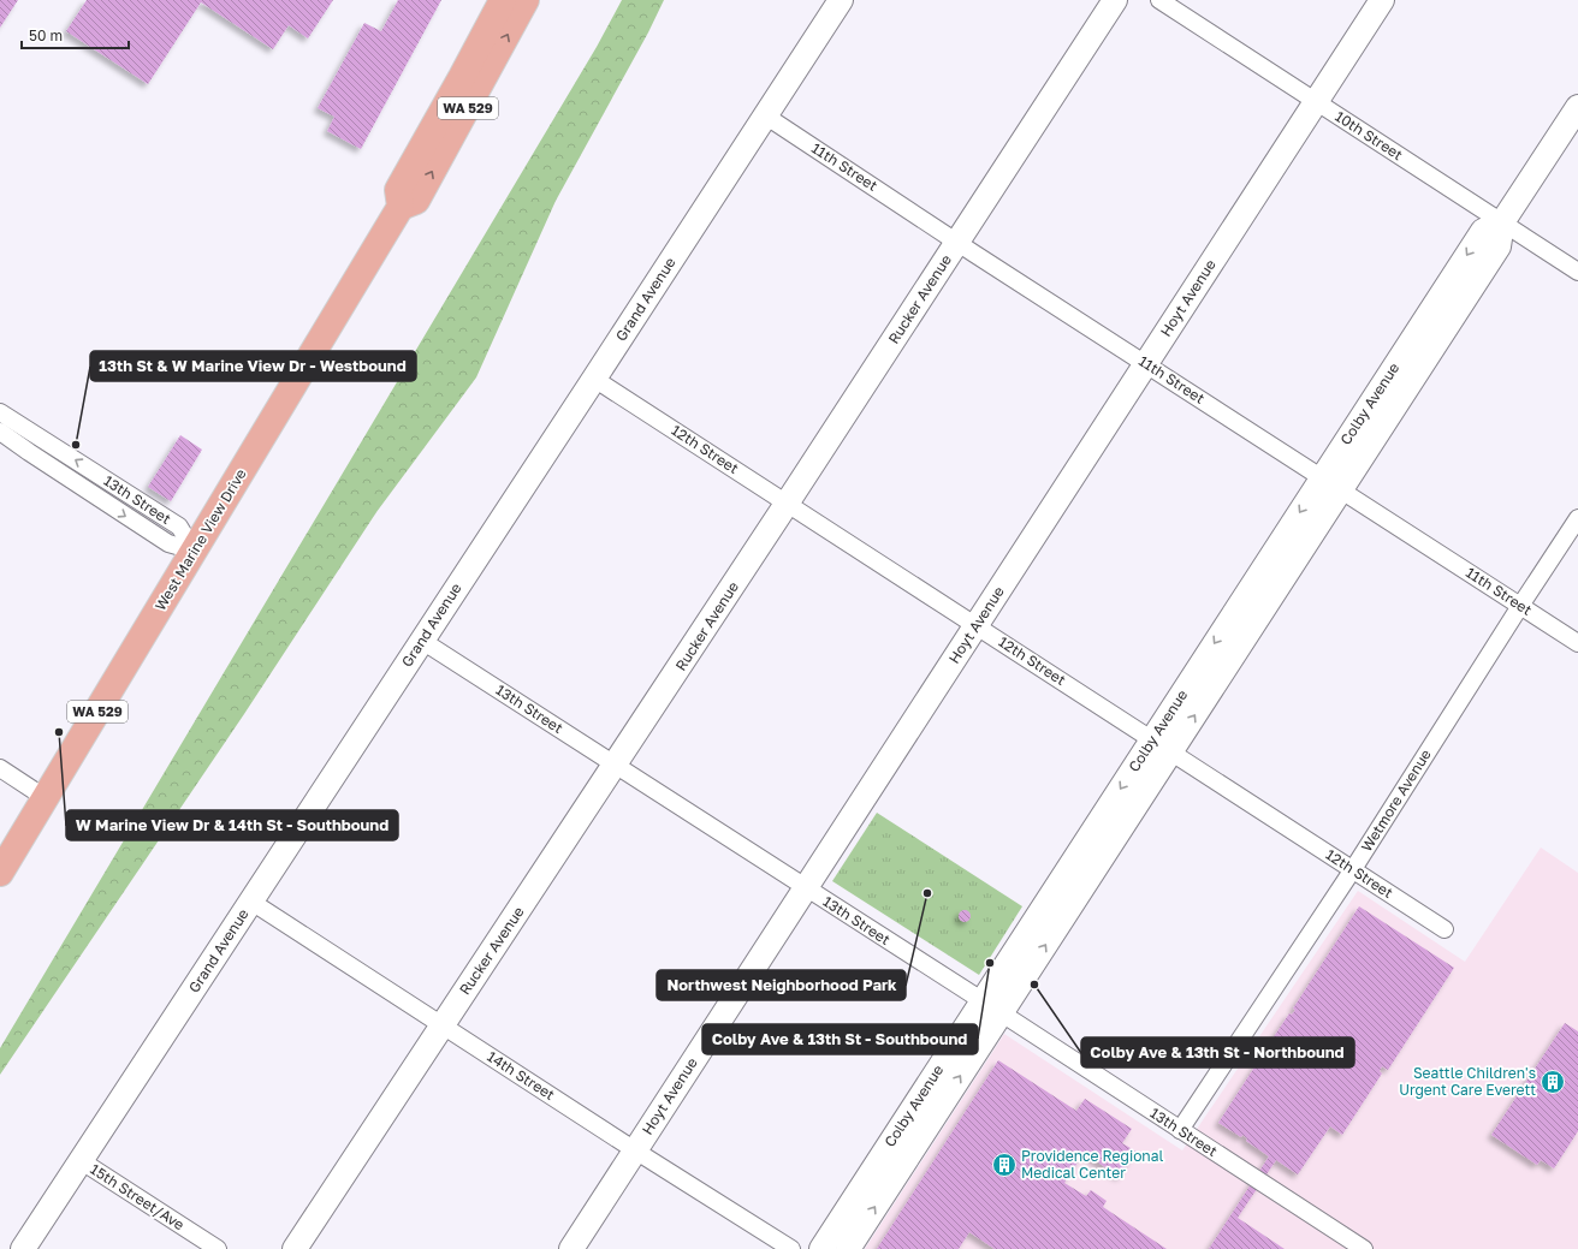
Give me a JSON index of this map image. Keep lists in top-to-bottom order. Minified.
{"streets":{"main road":["WA 529","West Marine View Drive"],"street":["10th Street","11th Street","Hoyt Avenue","Grand Avenue","Rucker Avenue","Colby Avenue","12th Street","13th Street","Wetmore Avenue","14th Street","15th Street/Ave"]},"crossings":[["10th Street","Hoyt Avenue"],["10th Street","Colby Avenue"],["11th Street","Hoyt Avenue"],["11th Street","Grand Avenue"],["11th Street","Rucker Avenue"],["11th Street","Colby Avenue"],["11th Street","Wetmore Avenue"],["Hoyt Avenue","12th Street"],["Hoyt Avenue","13th Street"],["Hoyt Avenue","14th Street"],["Grand Avenue","12th Street"],["Grand Avenue","13th Street"],["Grand Avenue","14th Street"],["Grand Avenue","15th Street/Ave"],["Rucker Avenue","12th Street"],["Rucker Avenue","13th Street"],["Rucker Avenue","14th Street"],["Colby Avenue","12th Street"],["Colby Avenue","13th Street"],["12th Street","Wetmore Avenue"],["13th Street","West Marine View Drive"],["13th Street","Wetmore Avenue"]],"places":{"other":["13th St & W Marine View Dr - Westbound","W Marine View Dr & 14th St - Southbound","Northwest Neighborhood Park","Colby Ave & 13th St - Southbound","Colby Ave & 13th St - Northbound"],"building":["Seattle Children's Urgent Care Everett","Providence Regional Medical Center"]},"scale_bar":"50 m"}
